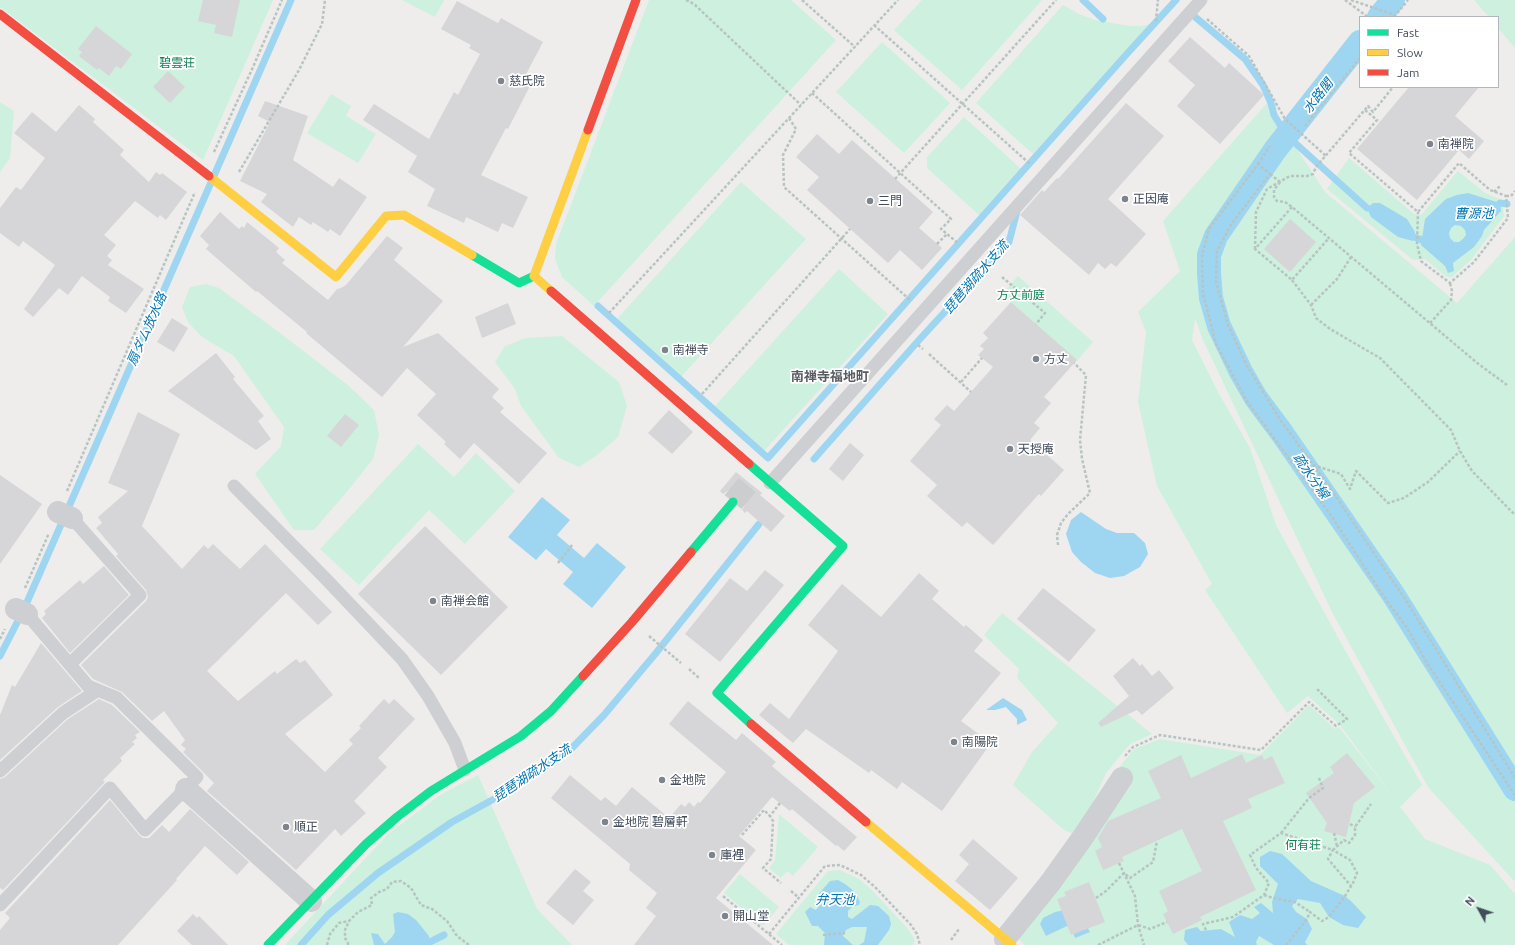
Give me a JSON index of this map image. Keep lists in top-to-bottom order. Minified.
{"districts":["南禅寺福地町"],"water":["水路閣","曹源池","琵琶湖疏水支流","扇ダム放水路","疏水分線","弁天池"],"parks":["碧雲荘","方丈前庭","何有荘"],"places":["慈氏院","南禅院","正因庵","三門","南禅寺","方丈","天授庵","南禅会館","南陽院","金地院","金地院 碧層軒","順正","庫裡","開山堂"],"legend":["Fast","Slow","Jam"],"north":"top left"}
